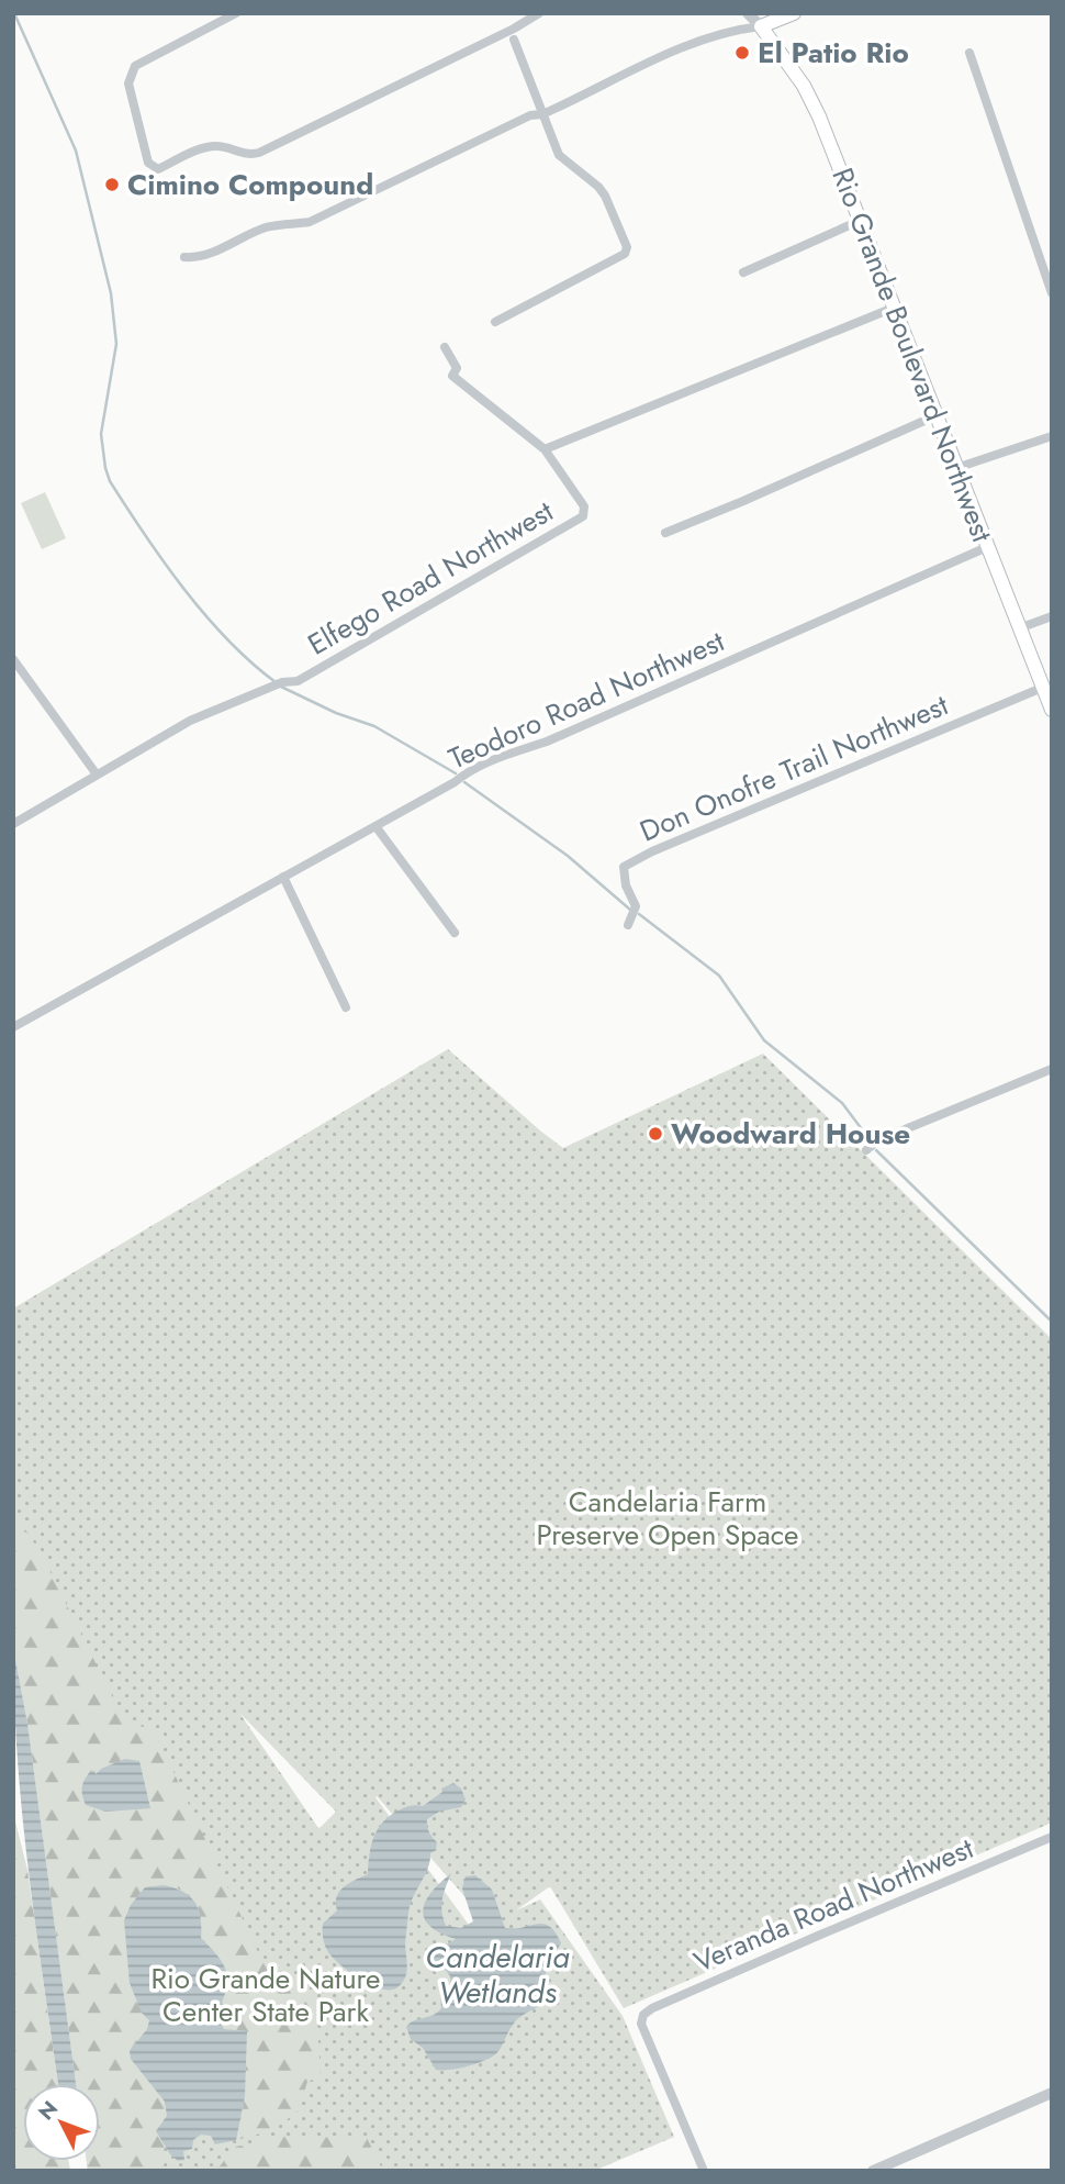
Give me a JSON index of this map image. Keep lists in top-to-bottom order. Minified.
{"streets":{"main road":["Rio Grande Boulevard Northwest"],"street":["Elfego Road Northwest","Teodoro Road Northwest","Don Onofre Trail Northwest","Veranda Road Northwest"]},"crossings":[["Rio Grande Boulevard Northwest","Teodoro Road Northwest"],["Rio Grande Boulevard Northwest","Don Onofre Trail Northwest"]],"water":["Candelaria Wetlands"],"parks":["Candelaria Farm Preserve Open Space","Rio Grande Nature Center State Park"],"places":["El Patio Rio","Cimino Compound","Woodward House"],"north":"top left"}
